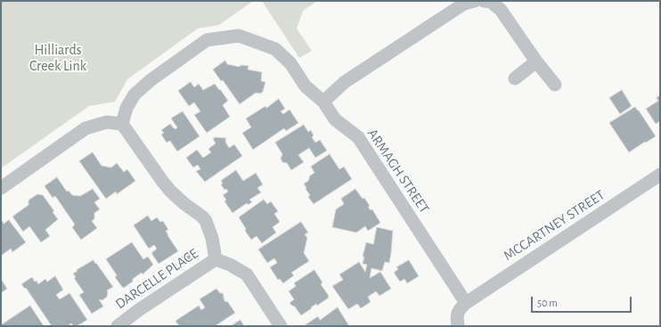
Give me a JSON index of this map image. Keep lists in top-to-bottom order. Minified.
{"streets":{"street":["ARMAGH STREET","MCCARTNEY STREET","DARCELLE PLACE"]},"crossings":[["ARMAGH STREET","MCCARTNEY STREET"]],"parks":["Hilliards Creek Link"],"scale_bar":"50 m"}
